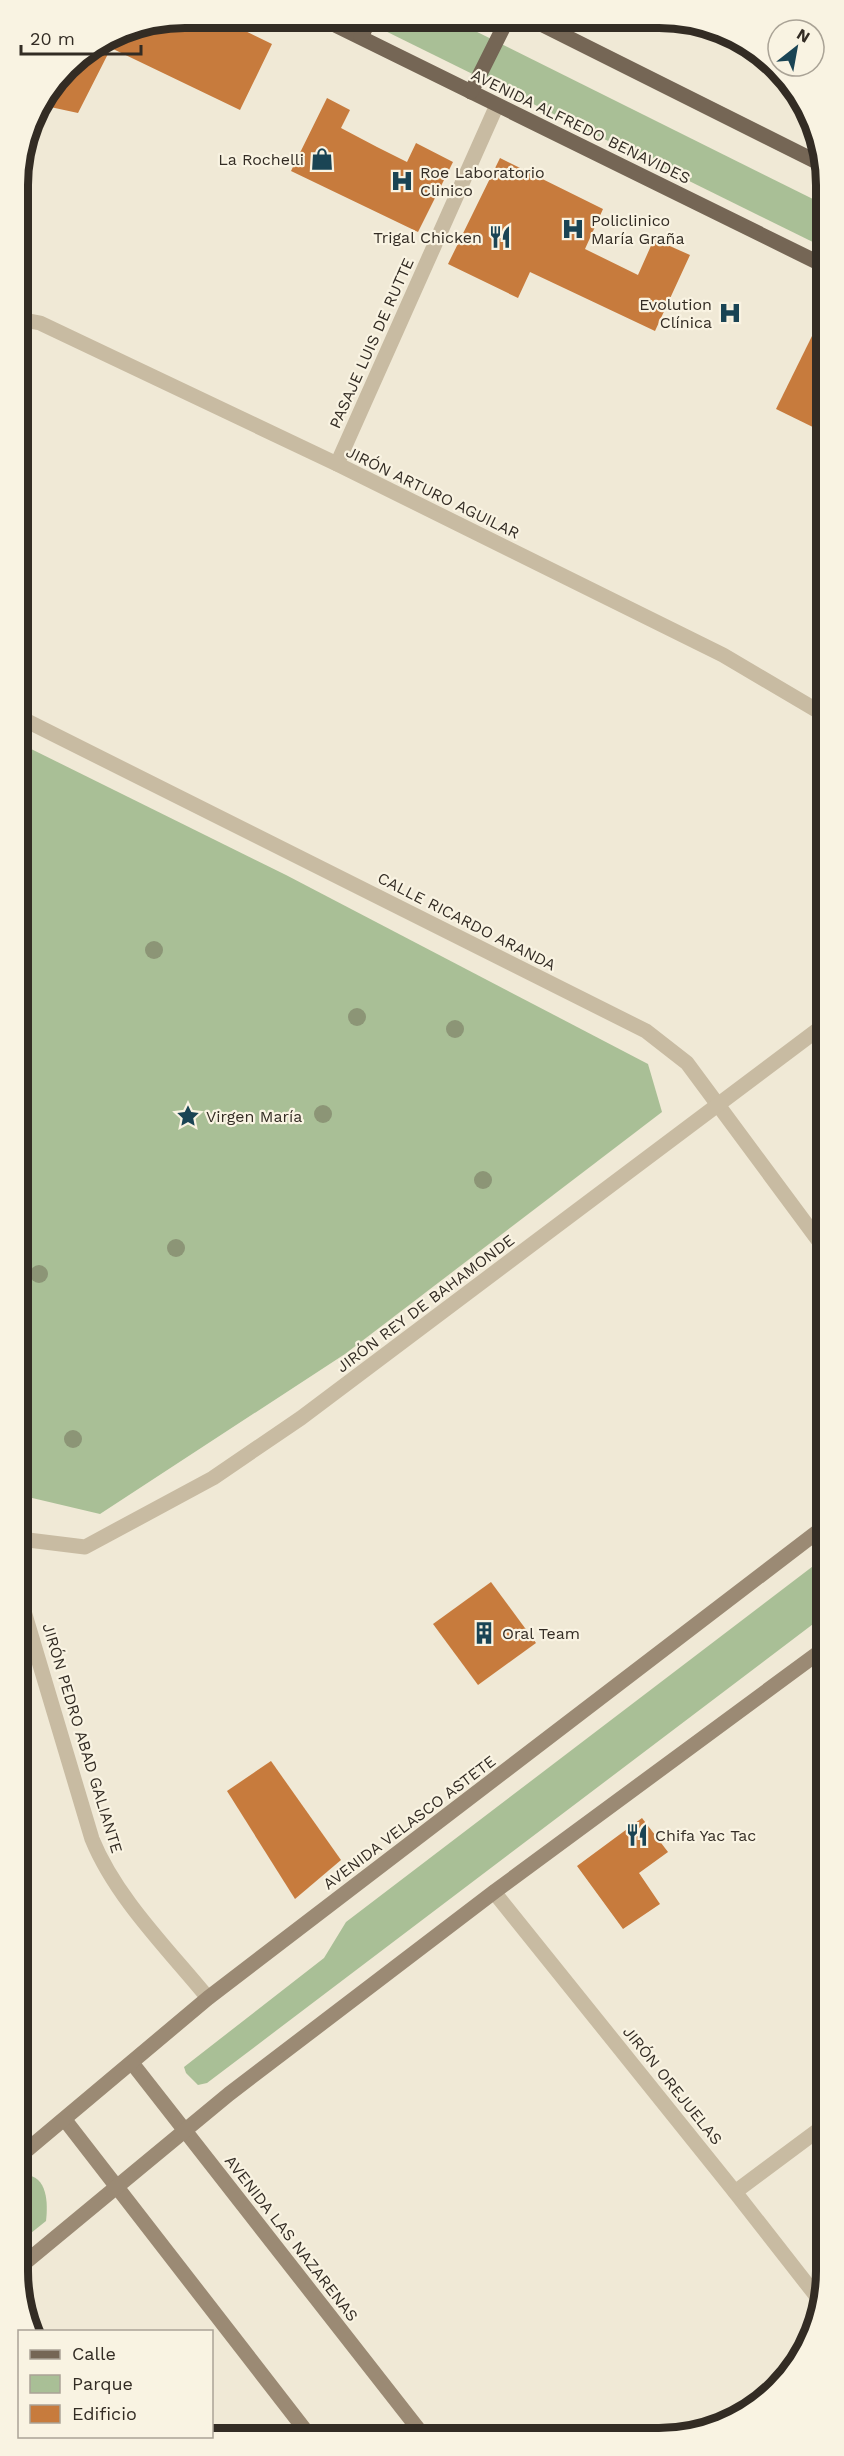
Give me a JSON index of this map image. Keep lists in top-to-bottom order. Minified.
{"streets":{"main road":["AVENIDA ALFREDO BENAVIDES","AVENIDA VELASCO ASTETE","AVENIDA LAS NAZARENAS"],"street":["PASAJE LUIS DE RUTTE","JIRÓN ARTURO AGUILAR","CALLE RICARDO ARANDA","JIRÓN REY DE BAHAMONDE","JIRÓN PEDRO ABAD GALIANTE","JIRÓN OREJUELAS"]},"crossings":[["AVENIDA ALFREDO BENAVIDES","PASAJE LUIS DE RUTTE"],["PASAJE LUIS DE RUTTE","JIRÓN ARTURO AGUILAR"],["CALLE RICARDO ARANDA","JIRÓN REY DE BAHAMONDE"],["JIRÓN PEDRO ABAD GALIANTE","AVENIDA VELASCO ASTETE"],["AVENIDA VELASCO ASTETE","AVENIDA LAS NAZARENAS"]],"places":{"shop":["La Rochelli"],"hospital":["Roe Laboratorio Clinico","Policlinico María Graña","Evolution Clínica"],"restaurant":["Trigal Chicken","Chifa Yac Tac"],"place":["Virgen María"],"building":["Oral Team"]},"legend":["Calle","Parque","Edificio"],"scale_bar":"20 m","north":"top right"}
